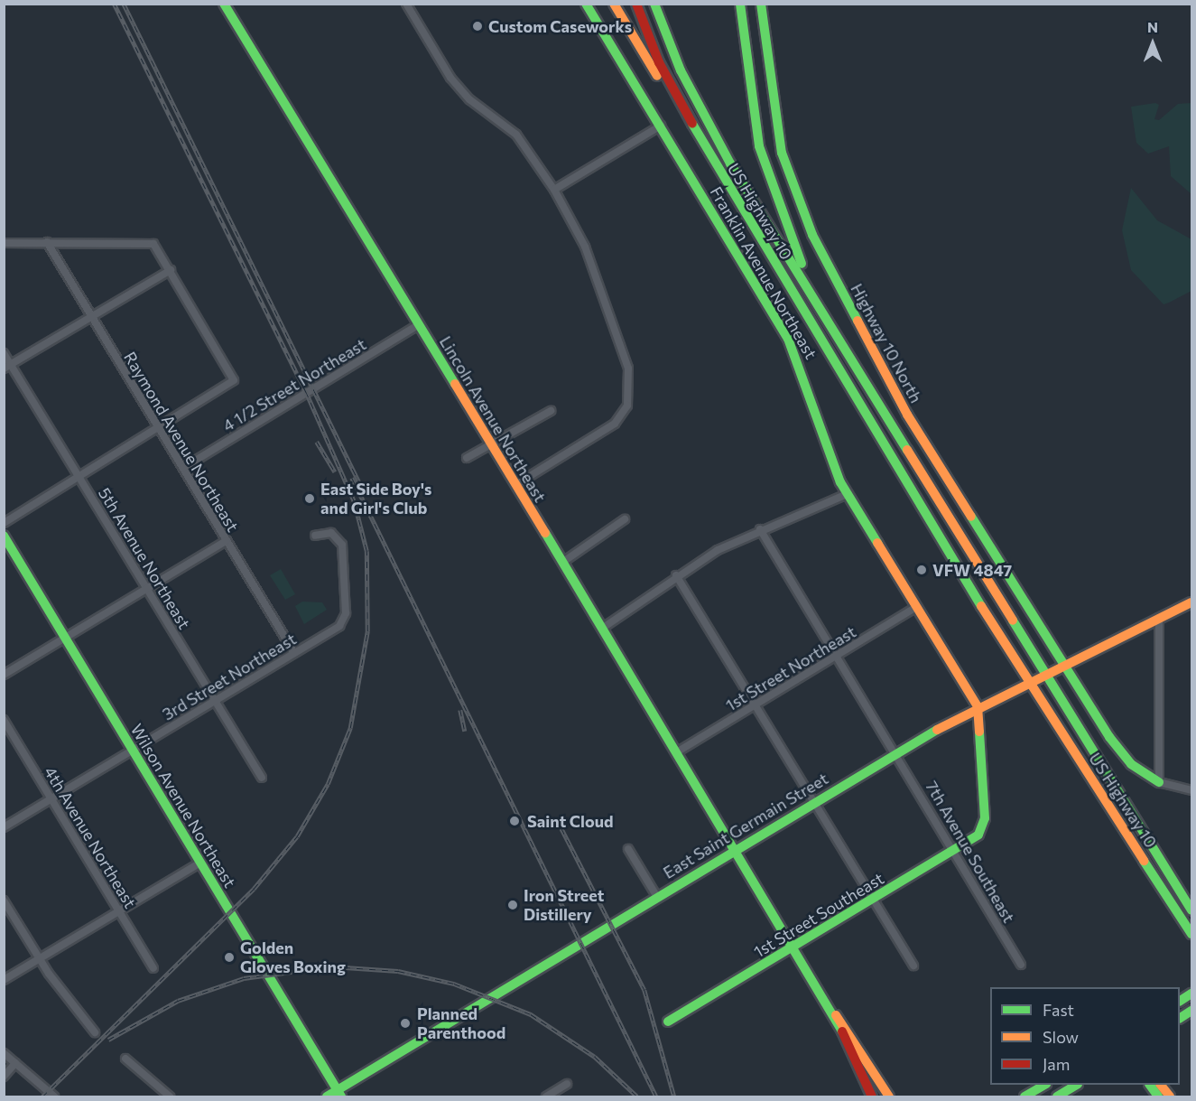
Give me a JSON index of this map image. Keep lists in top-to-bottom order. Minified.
{"streets":{"main road":["US Highway 10","Franklin Avenue Northeast","Highway 10 North","Lincoln Avenue Northeast","Wilson Avenue Northeast","East Saint Germain Street","1st Street Southeast"],"street":["4 1/2 Street Northeast","Raymond Avenue Northeast","5th Avenue Northeast","1st Street Northeast","3rd Street Northeast","4th Avenue Northeast","7th Avenue Southeast"]},"crossings":[["US Highway 10","East Saint Germain Street"],["Franklin Avenue Northeast","1st Street Northeast"],["Franklin Avenue Northeast","East Saint Germain Street"],["Franklin Avenue Northeast","1st Street Southeast"],["Highway 10 North","East Saint Germain Street"],["4 1/2 Street Northeast","Lincoln Avenue Northeast"],["4 1/2 Street Northeast","Raymond Avenue Northeast"],["Lincoln Avenue Northeast","1st Street Northeast"],["Lincoln Avenue Northeast","East Saint Germain Street"],["Lincoln Avenue Northeast","1st Street Southeast"],["Raymond Avenue Northeast","3rd Street Northeast"],["5th Avenue Northeast","3rd Street Northeast"],["1st Street Northeast","7th Avenue Southeast"],["3rd Street Northeast","Wilson Avenue Northeast"],["3rd Street Northeast","4th Avenue Northeast"],["Wilson Avenue Northeast","East Saint Germain Street"],["East Saint Germain Street","7th Avenue Southeast"],["East Saint Germain Street","1st Street Southeast"],["7th Avenue Southeast","1st Street Southeast"]],"places":["Custom Caseworks","East Side Boy's and Girl's Club","VFW 4847","Saint Cloud","Iron Street Distillery","Golden Gloves Boxing","Planned Parenthood"],"legend":["Fast","Slow","Jam"],"north":"top"}
